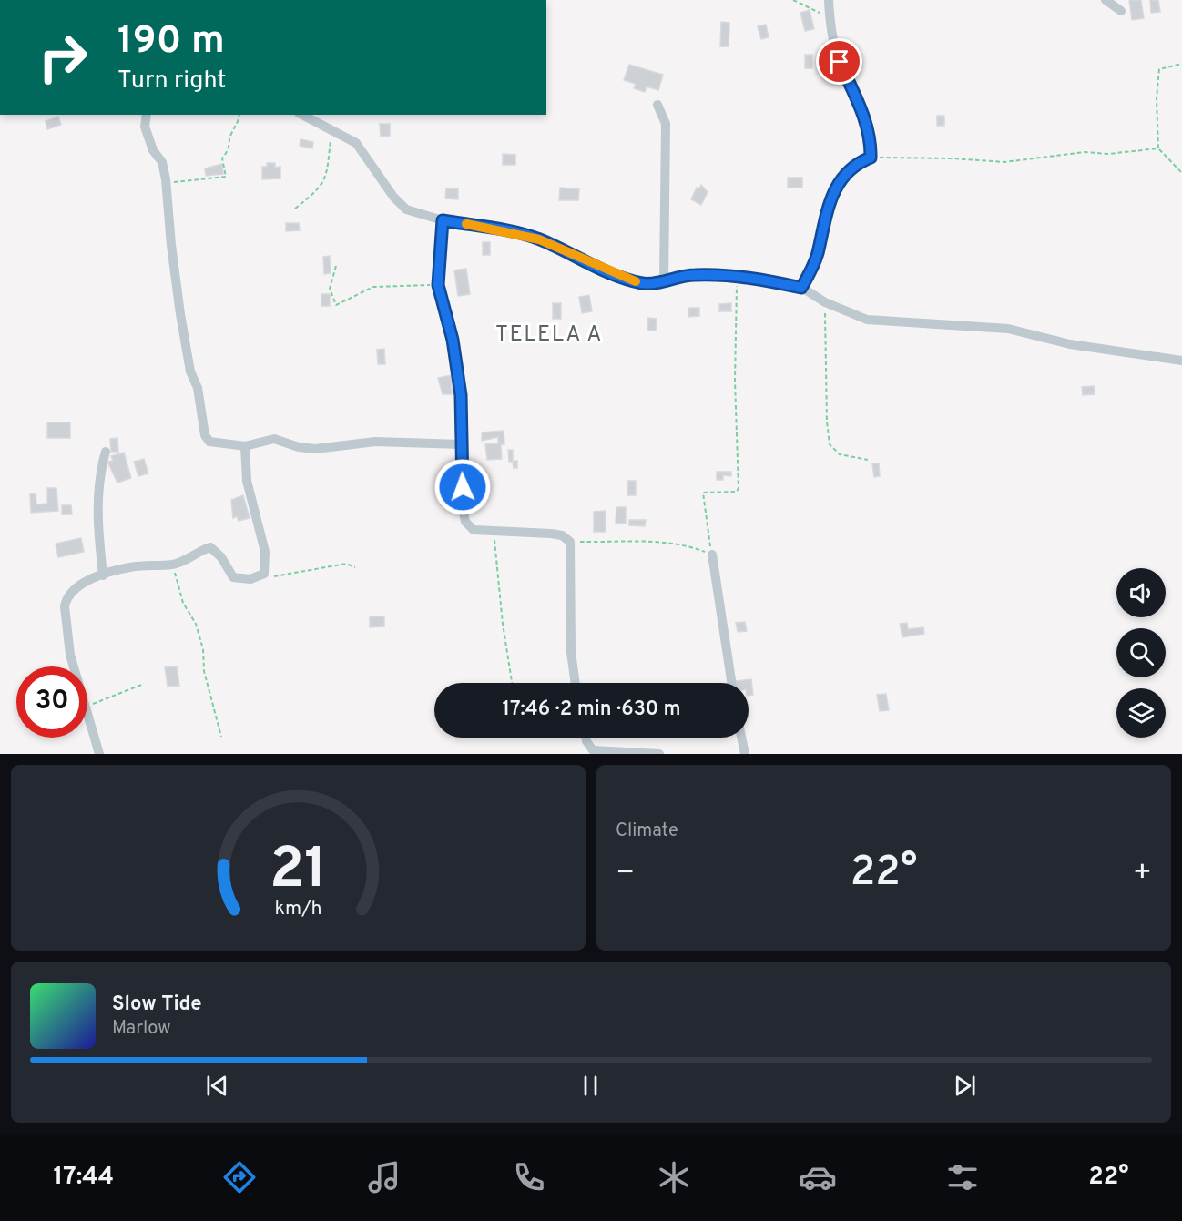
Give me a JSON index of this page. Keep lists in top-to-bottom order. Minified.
{"districts":["TELELA A"],"page":{"turn":["190 m","Turn right"],"limit":"30","trip":"17:46 · 2 min · 630 m","tile":"Climate","heat":["−","22°","+"],"song":["Slow Tide","Marlow"],"tabs":["17:44","22°"],"gauge":["21","km/h"]}}
